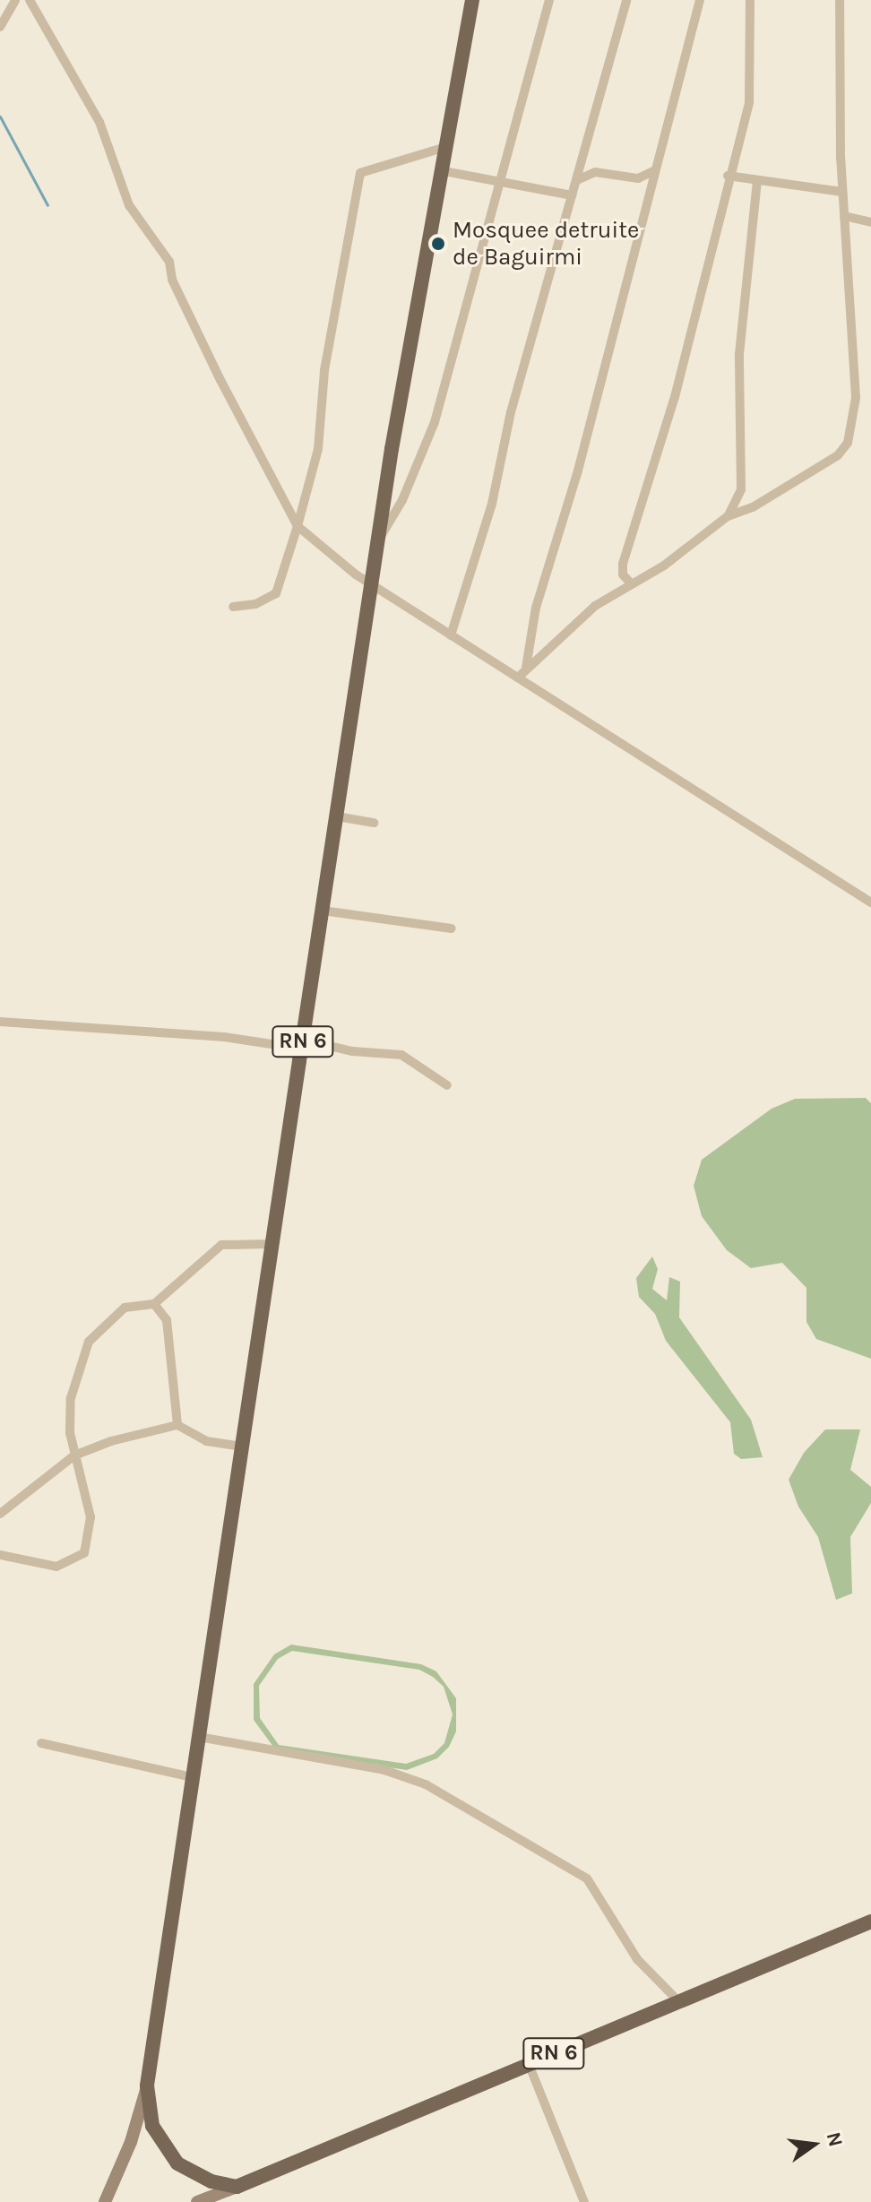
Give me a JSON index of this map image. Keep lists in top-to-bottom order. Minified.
{"streets":{"main road":["RN 6"]},"places":["Mosquee detruite de Baguirmi"],"north":"right"}
